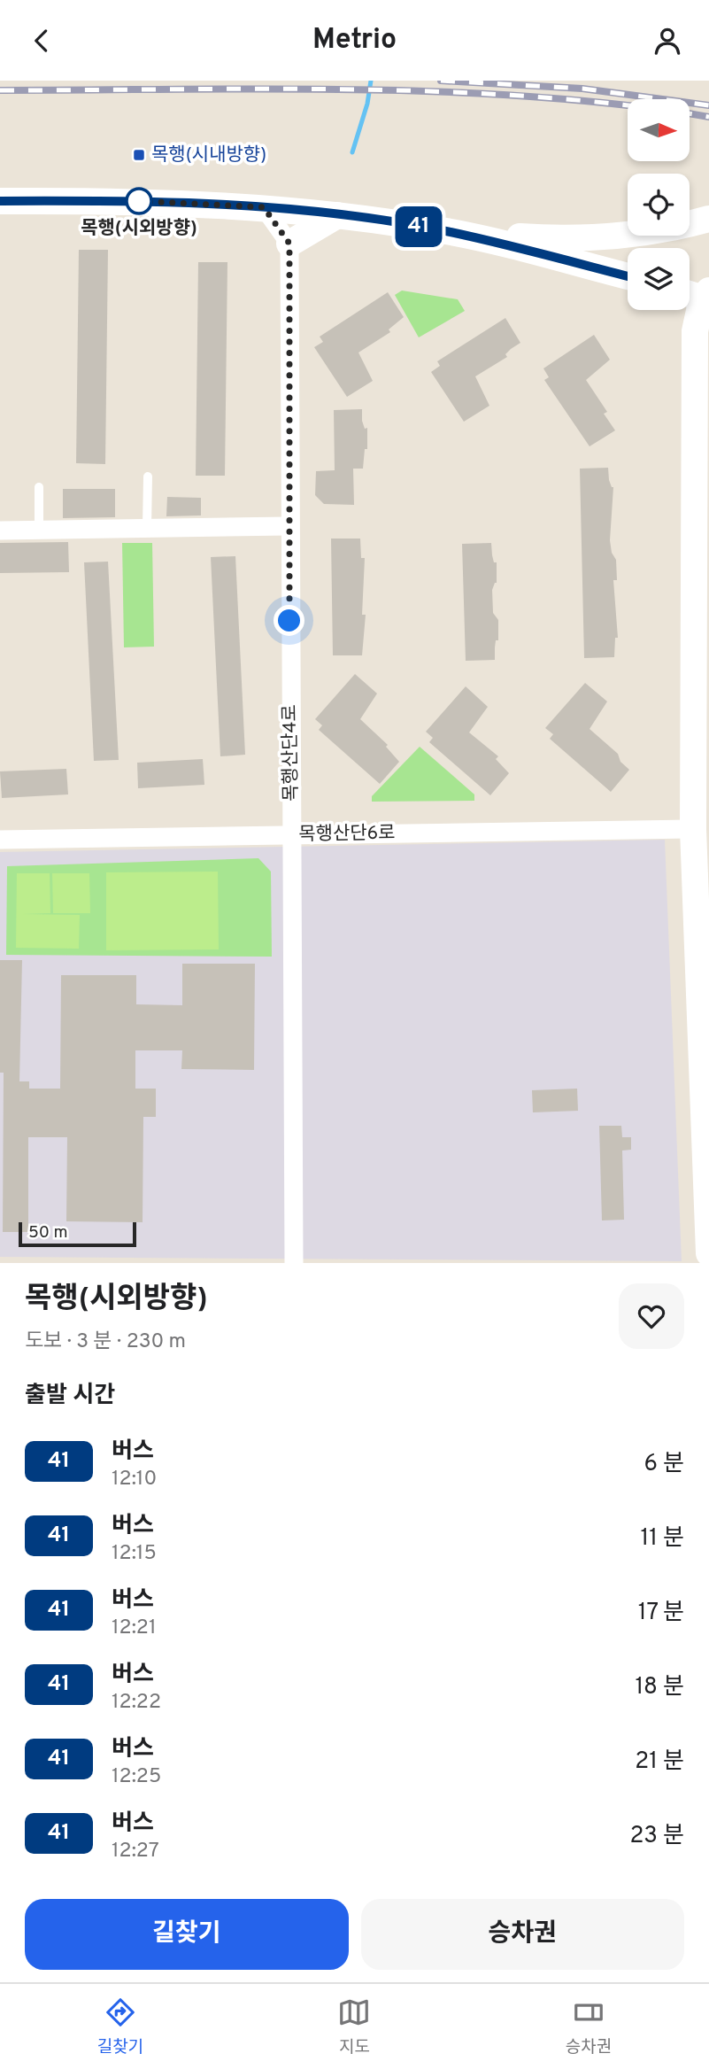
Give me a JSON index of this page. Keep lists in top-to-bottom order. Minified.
{"streets":{"street":["목행산단4로","목행산단6로"]},"crossings":[["목행산단4로","목행산단6로"]],"places":{"transit":["목행(시내방향)"],"other":["목행(시외방향)"]},"lines":["bus line 41"],"scale_bar":"50 m","north":"right","page":{"header":"Metrio","on_map":"41","scale":"50 m","heading":[["목행(시외방향)","도보 · 3 분 · 230 m"],"출발 시간"],"list":[{"mark":"41","name":"버스","note":"12:10","value":"6 분"},{"mark":"41","name":"버스","note":"12:15","value":"11 분"},{"mark":"41","name":"버스","note":"12:21","value":"17 분"},{"mark":"41","name":"버스","note":"12:22","value":"18 분"},{"mark":"41","name":"버스","note":"12:25","value":"21 분"},{"mark":"41","name":"버스","note":"12:27","value":"23 분"}],"buttons":["길찾기","승차권"],"tabs":["길찾기","지도","승차권"]}}
